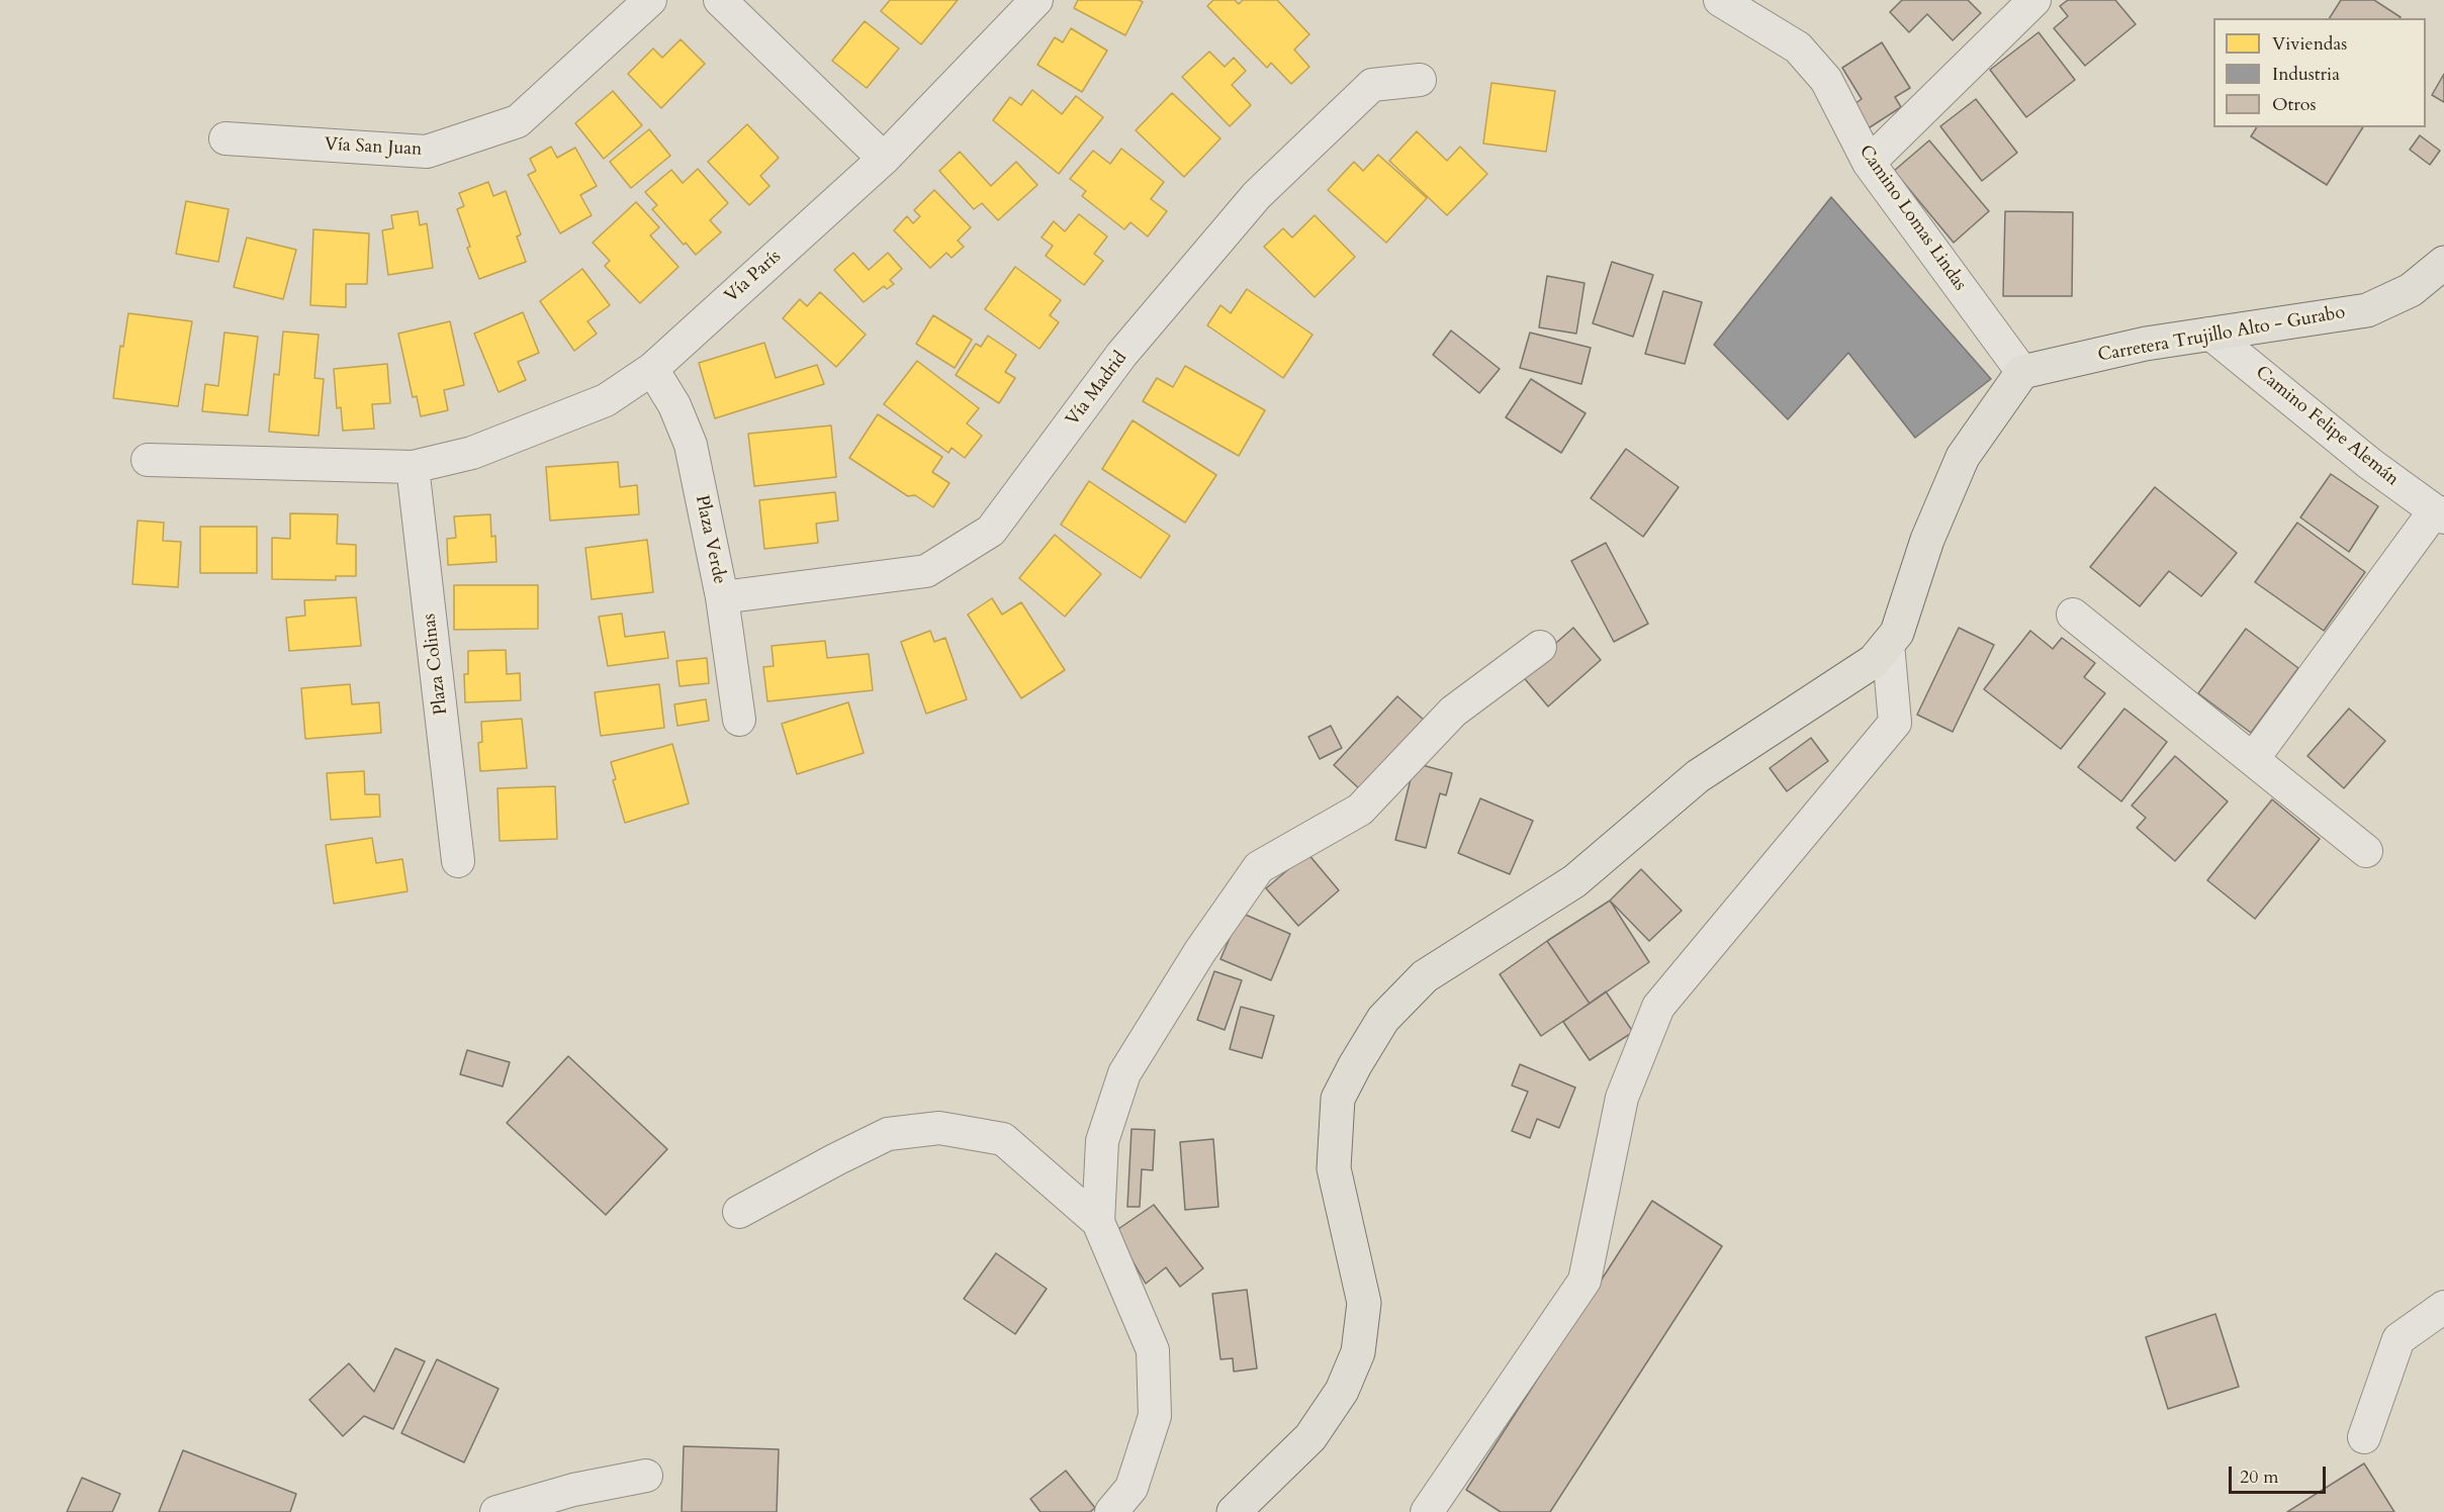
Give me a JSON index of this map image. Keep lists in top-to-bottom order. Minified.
{"streets":{"main road":["Carretera Trujillo Alto - Gurabo"],"street":["Vía San Juan","Camino Lomas Lindas","Vía París","Vía Madrid","Camino Felipe Alemán","Plaza Verde","Plaza Colinas"]},"crossings":[["Camino Lomas Lindas","Carretera Trujillo Alto - Gurabo"],["Vía París","Plaza Verde"],["Vía París","Plaza Colinas"],["Carretera Trujillo Alto - Gurabo","Camino Felipe Alemán"],["Vía Madrid","Plaza Verde"]],"legend":["Viviendas","Industria","Otros"],"scale_bar":"20 m"}
